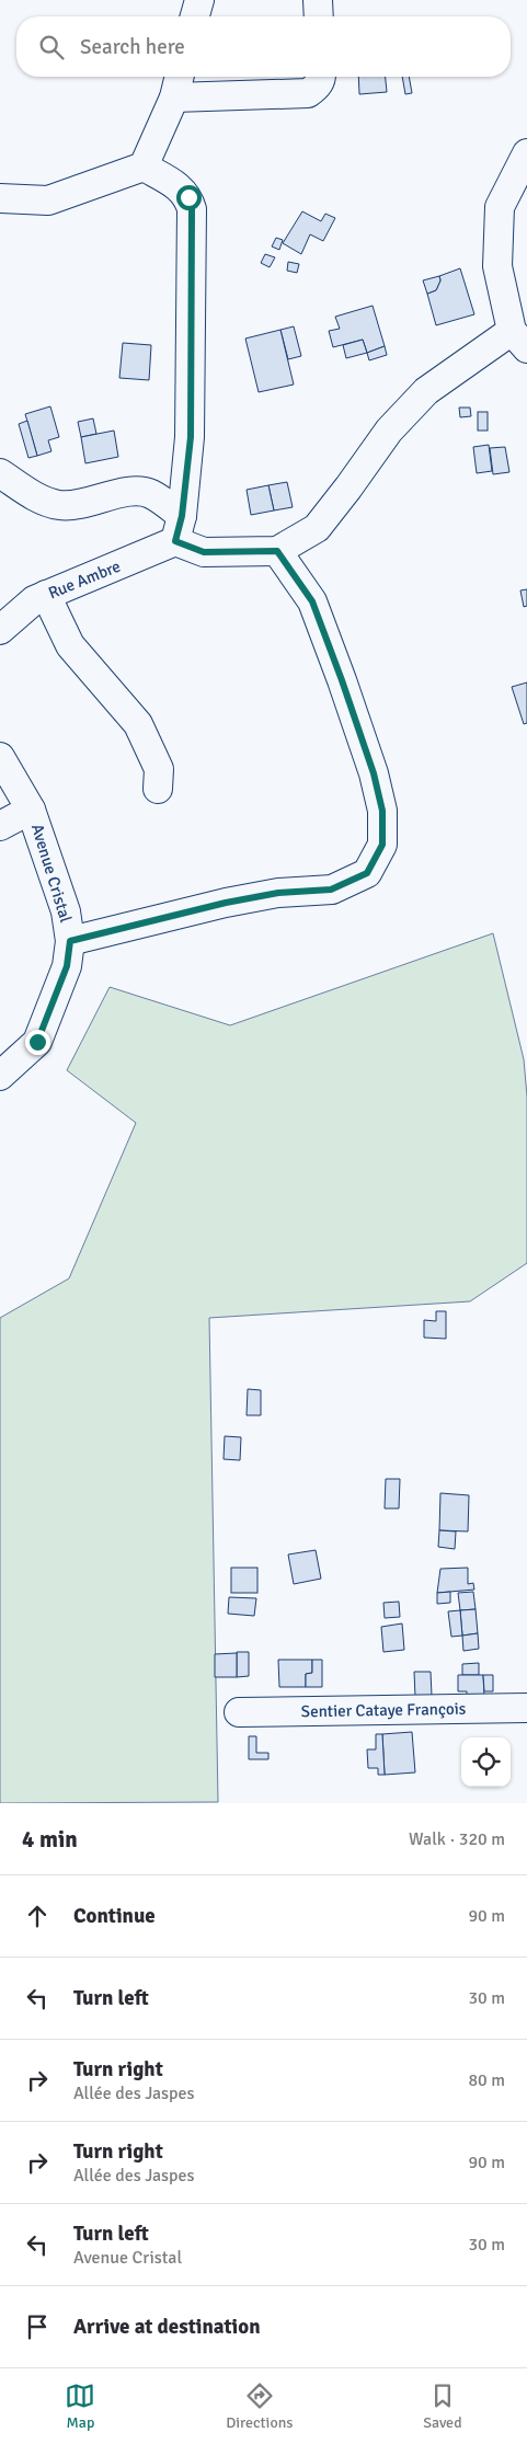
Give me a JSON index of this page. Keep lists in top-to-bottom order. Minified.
{"streets":{"street":["Rue Ambre","Avenue Cristal","Sentier Cataye François"]},"page":{"search":"Search here","heading":["4 min","Walk · 320 m"],"list":[["Continue","90 m"],["Turn left","30 m"],["Turn right","Allée des Jaspes","80 m"],["Turn right","Allée des Jaspes","90 m"],["Turn left","Avenue Cristal","30 m"],"Arrive at destination"],"nav":["Map","Directions","Saved"]}}
